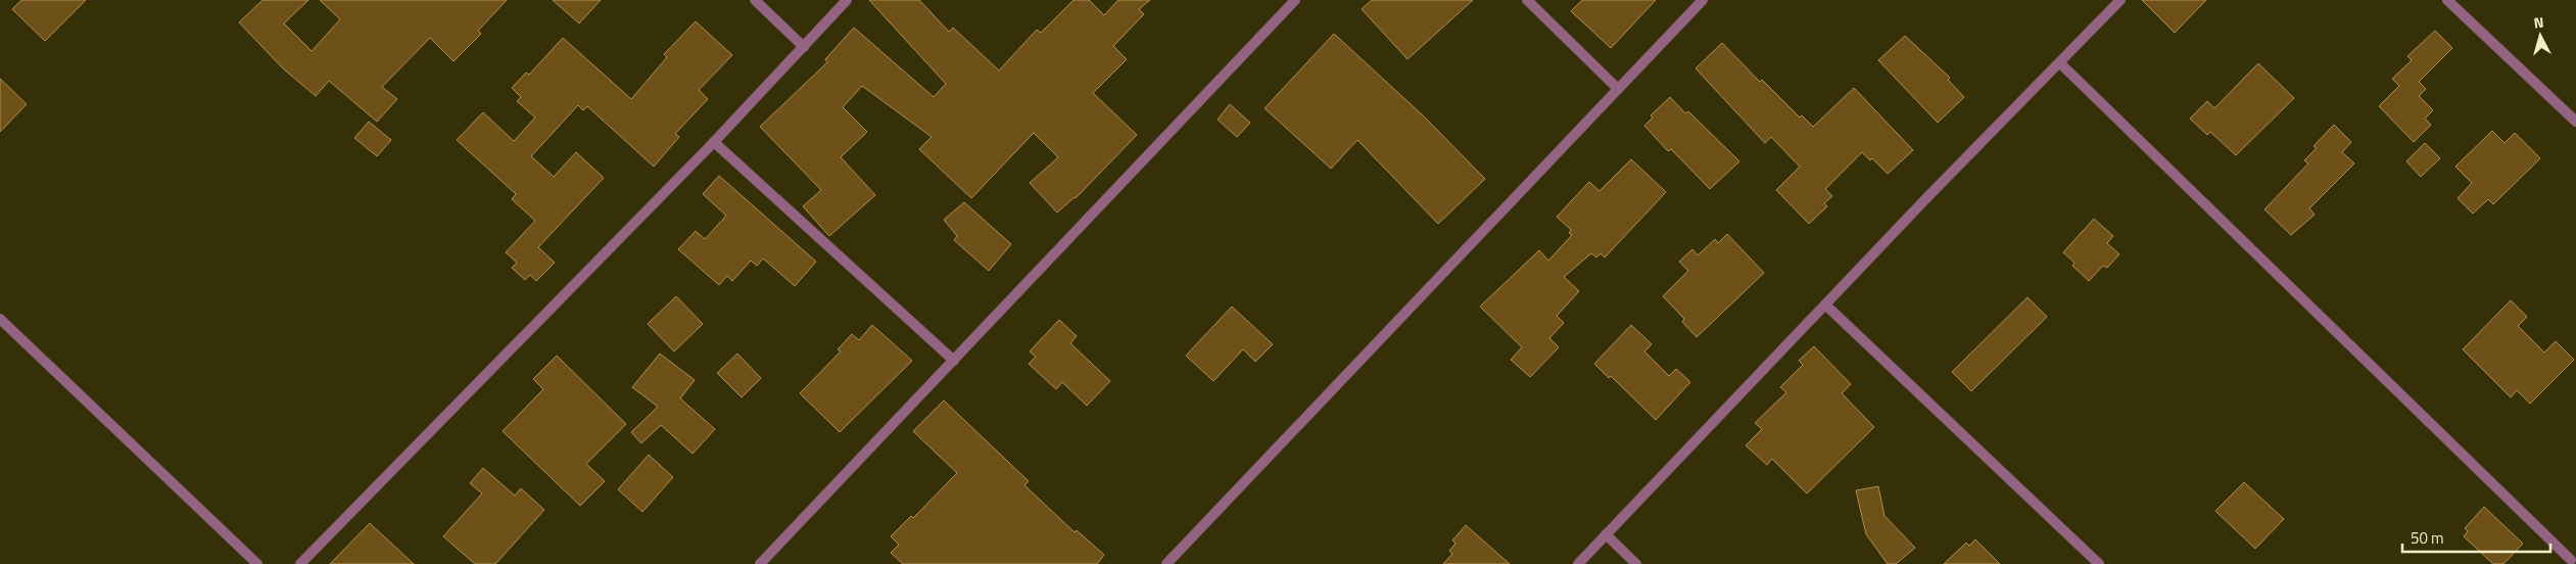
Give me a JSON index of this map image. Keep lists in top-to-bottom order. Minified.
{"scale_bar":"50 m","north":"top"}
